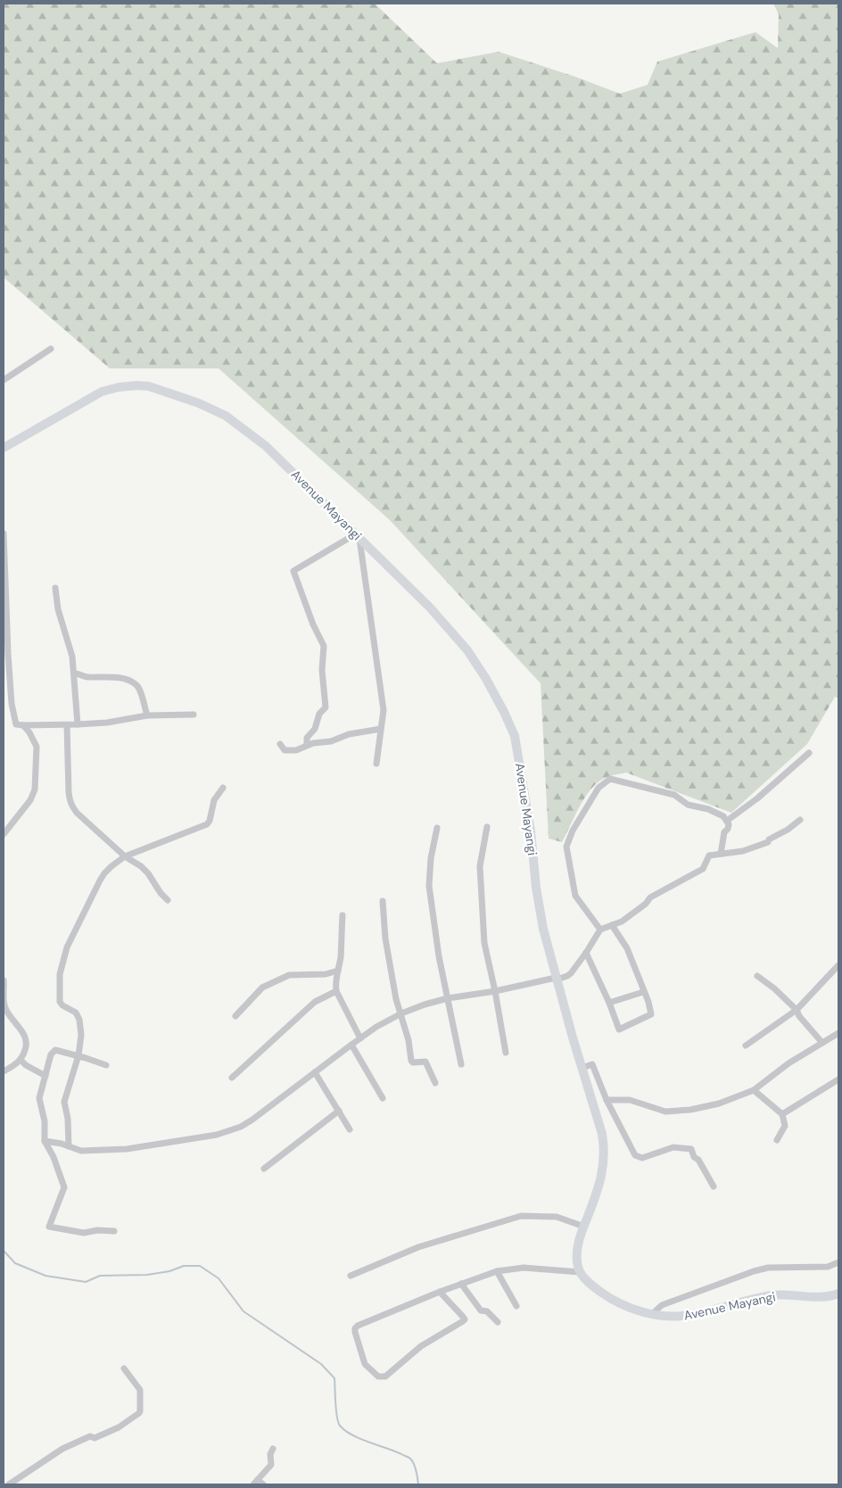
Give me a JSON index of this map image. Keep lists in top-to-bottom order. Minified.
{"streets":{"street":["Avenue Mayangi"]}}
